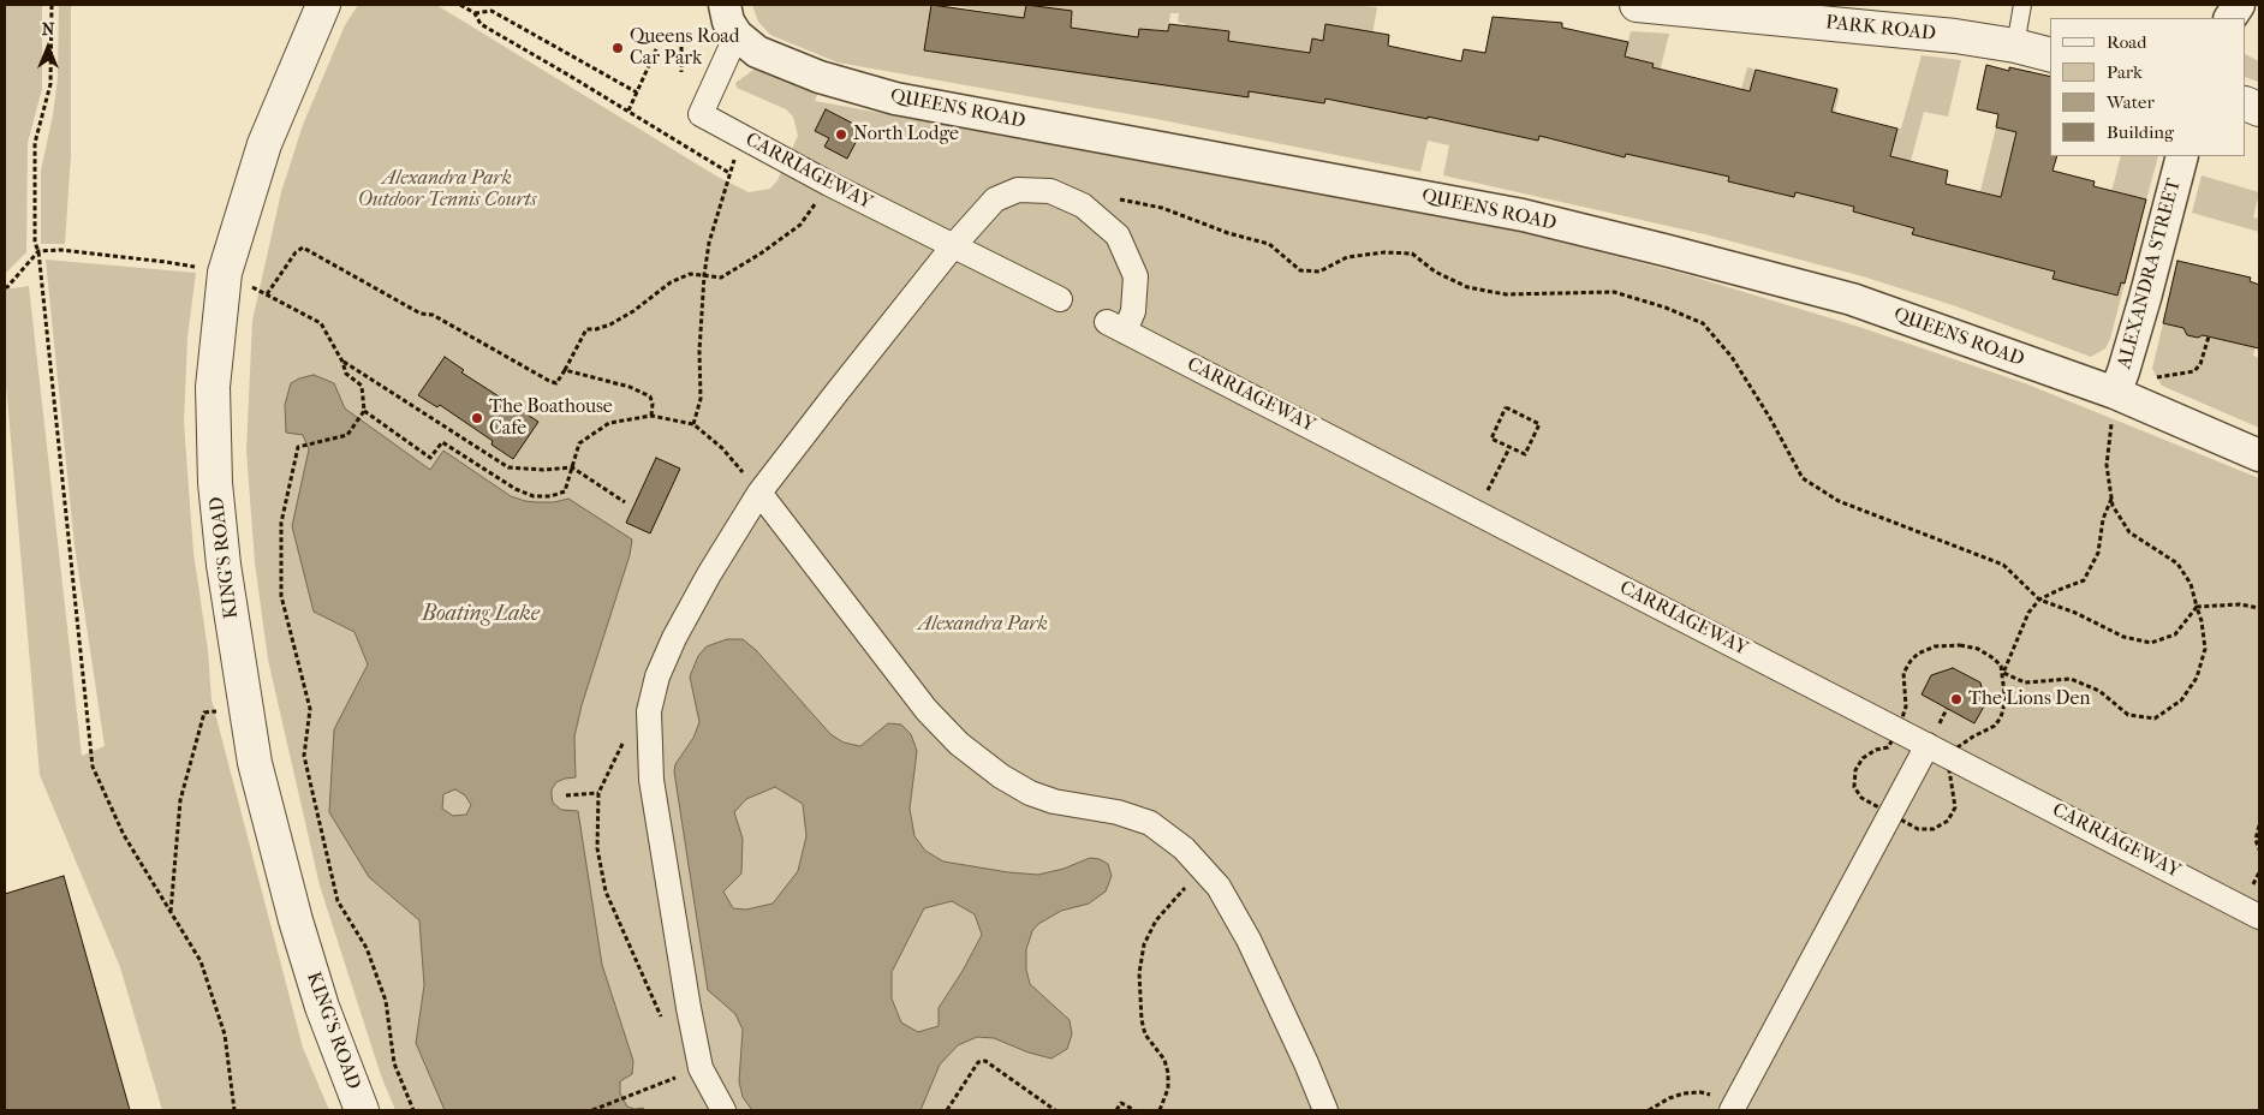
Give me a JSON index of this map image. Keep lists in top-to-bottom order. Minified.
{"streets":{"street":["PARK ROAD","QUEENS ROAD","CARRIAGEWAY","ALEXANDRA STREET","KING'S ROAD"]},"crossings":[["QUEENS ROAD","CARRIAGEWAY"],["QUEENS ROAD","ALEXANDRA STREET"]],"water":["Boating Lake"],"parks":["Alexandra Park Outdoor Tennis Courts","Alexandra Park"],"places":["Queens Road Car Park","North Lodge","The Boathouse Cafe","The Lions Den"],"legend":["Road","Park","Water","Building"],"north":"top"}
